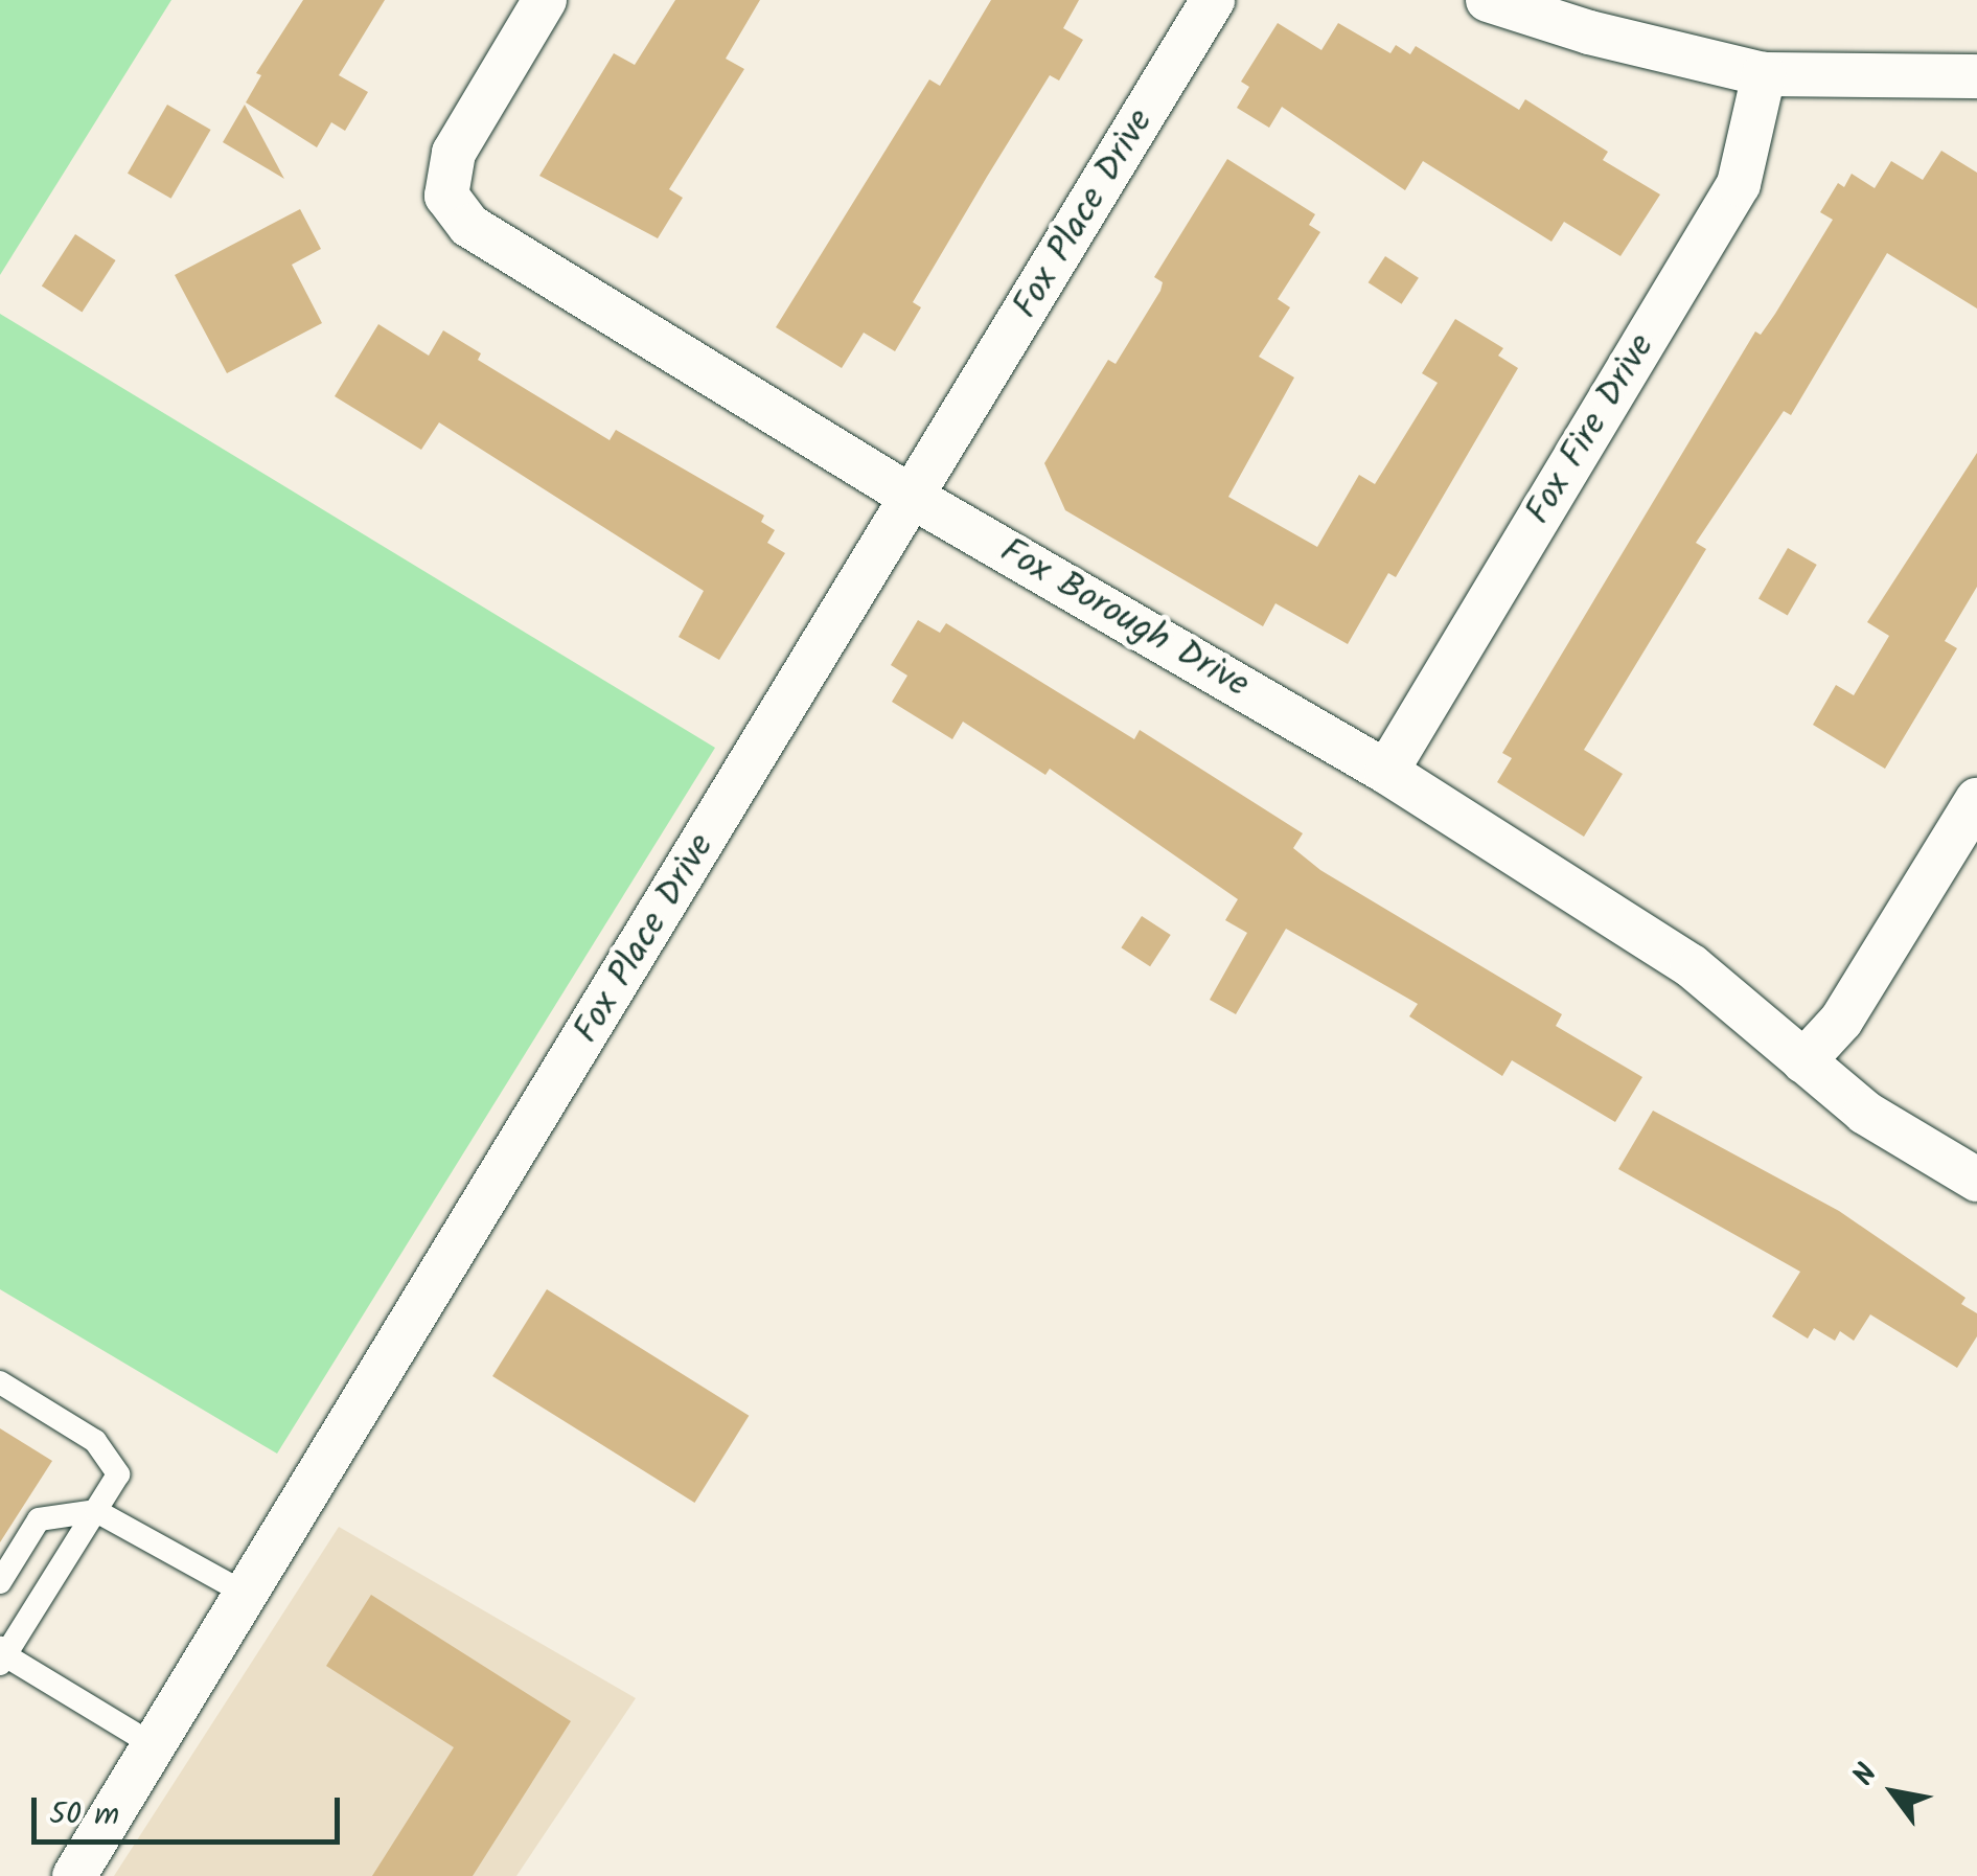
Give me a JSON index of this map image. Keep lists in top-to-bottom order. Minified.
{"streets":{"street":["Fox Place Drive","Fox Fire Drive","Fox Borough Drive"]},"crossings":[["Fox Place Drive","Fox Borough Drive"],["Fox Fire Drive","Fox Borough Drive"]],"scale_bar":"50 m","north":"top left"}
